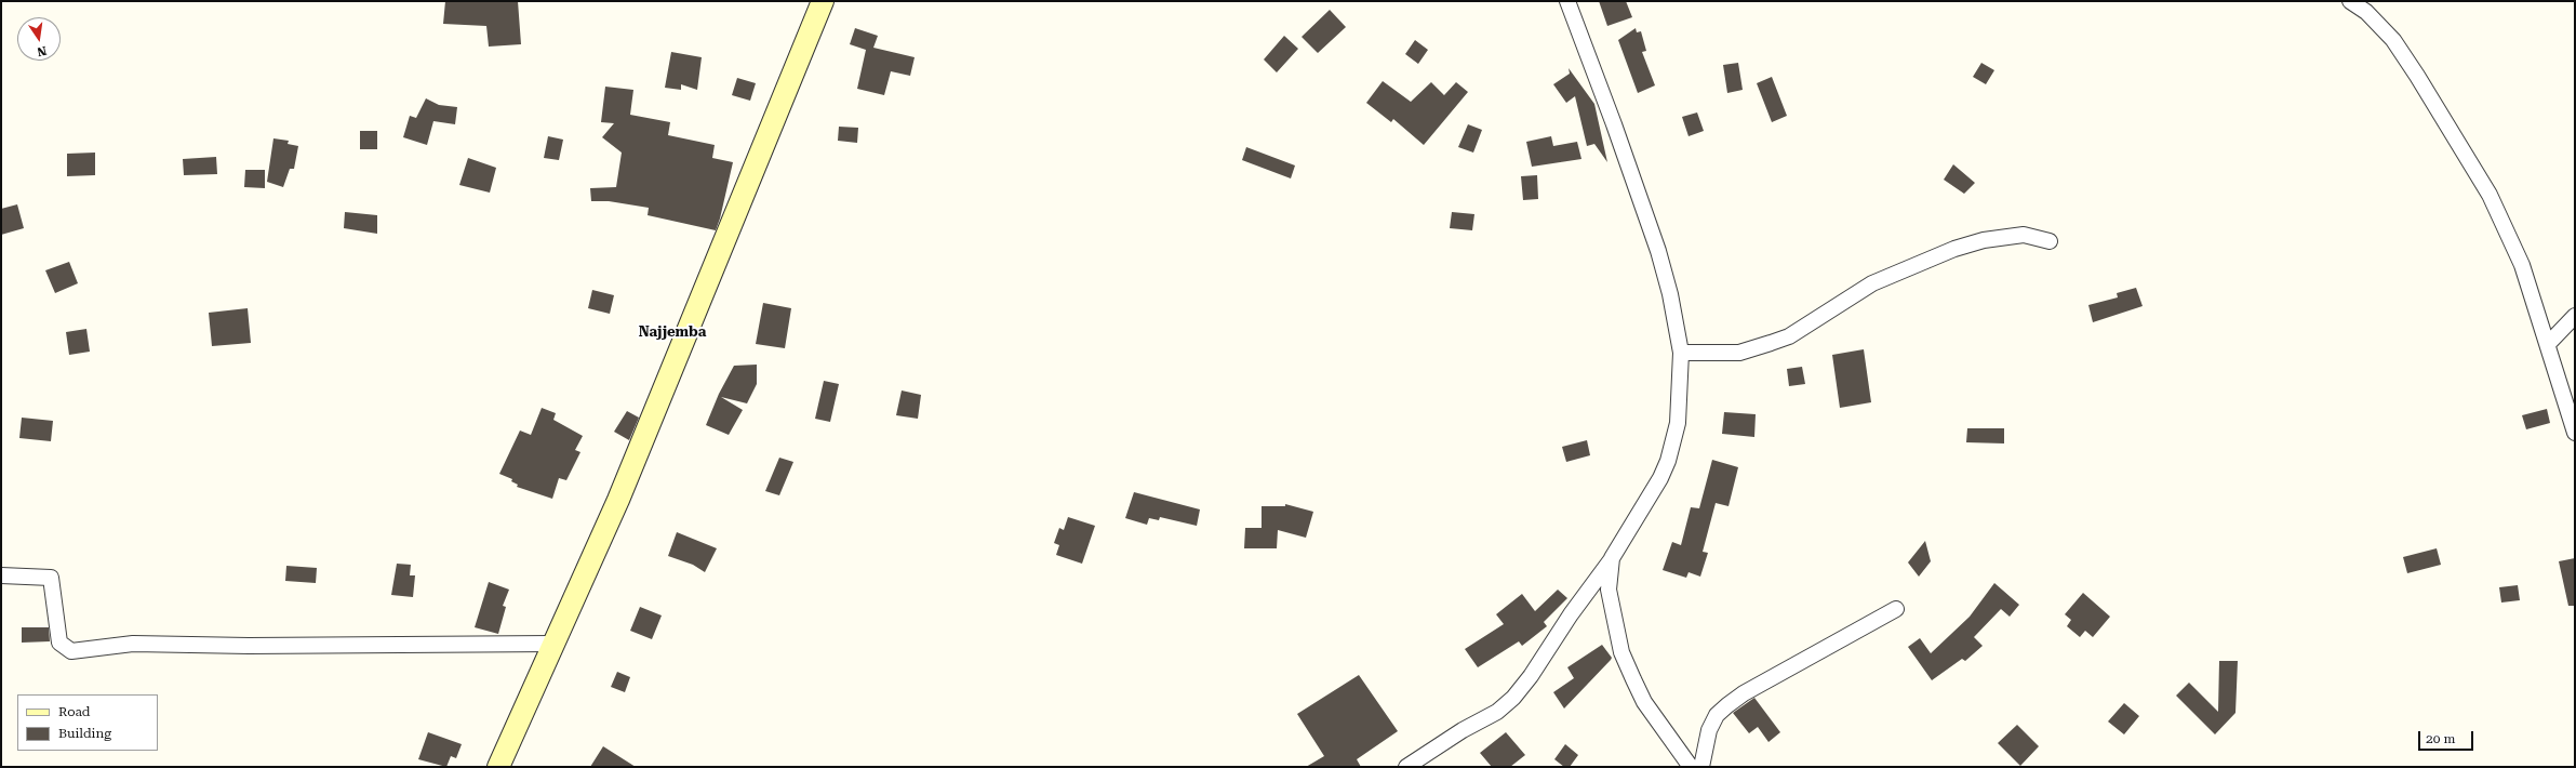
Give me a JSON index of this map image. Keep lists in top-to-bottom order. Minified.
{"districts":["Najjemba"],"legend":["Road","Building"],"scale_bar":"20 m","north":"bottom"}
